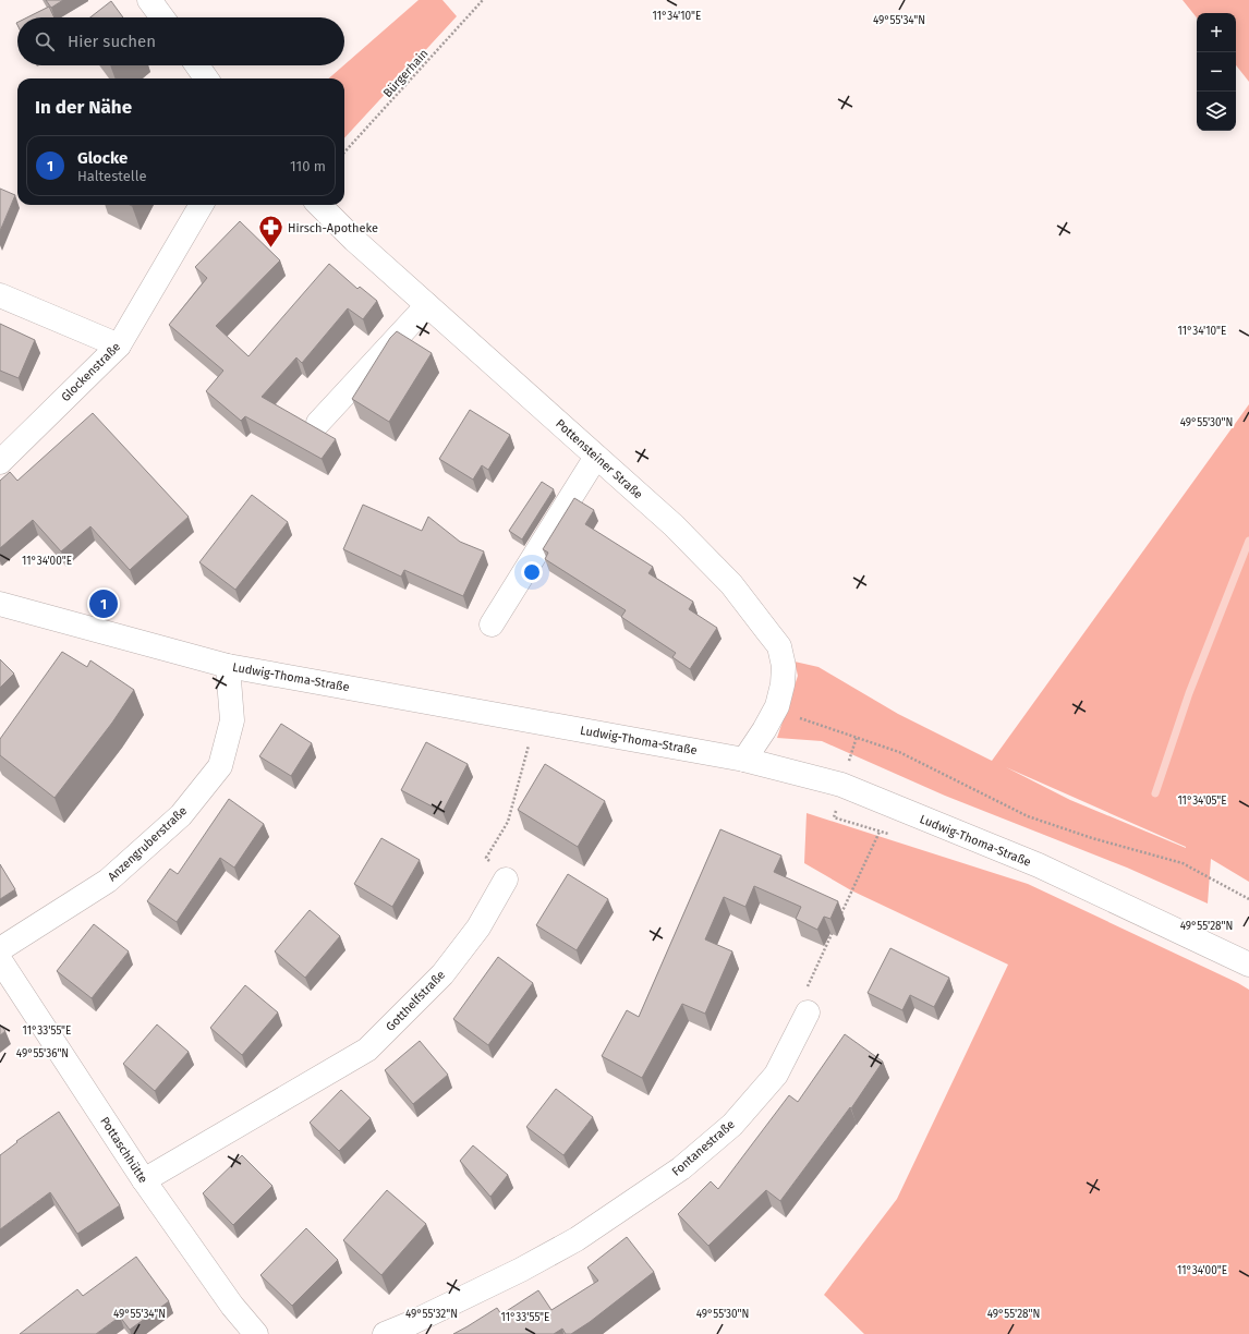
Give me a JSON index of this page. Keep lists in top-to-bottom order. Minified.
{"streets":{"street":["Glockenstraße","Pottensteiner Straße","Ludwig-Thoma-Straße","Anzengruberstraße","Gotthelfstraße","Fontanestraße","Pottaschhütte"],"path":["Bürgerhain"]},"crossings":[["Pottensteiner Straße","Ludwig-Thoma-Straße"],["Ludwig-Thoma-Straße","Anzengruberstraße"],["Gotthelfstraße","Pottaschhütte"]],"places":{"pharmacy":["Hirsch-Apotheke"]},"page":{"map_buttons":["+","−"],"search":"Hier suchen","heading":"In der Nähe","list":[{"mark":"1","name":"Glocke","note":"Haltestelle","value":"110 m"}],"pins":"1"},"coordinates":["11°34'10\"E","49°55'34\"N","49°55'30\"N","11°34'00\"E","11°34'05\"E","49°55'28\"N","11°33'55\"E","49°55'36\"N","49°55'32\"N"]}
